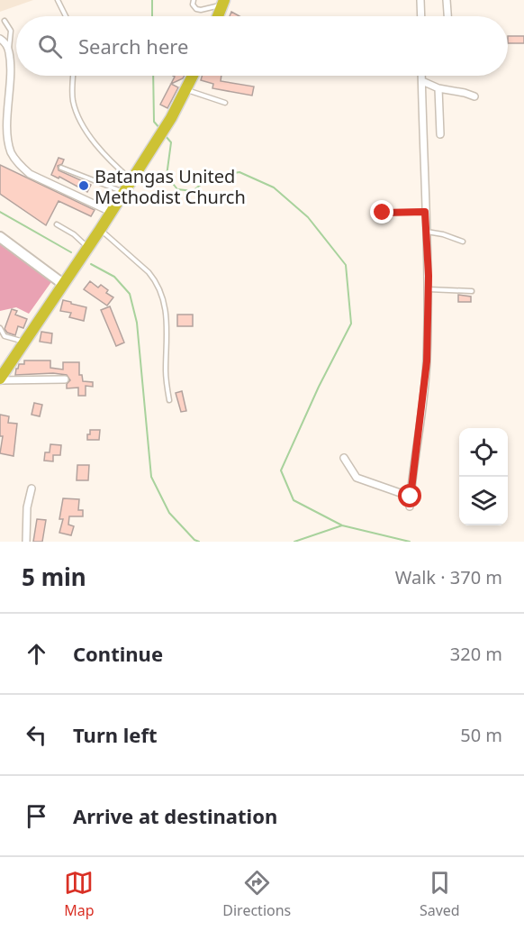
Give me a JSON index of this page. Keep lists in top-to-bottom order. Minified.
{"places":["Batangas United Methodist Church"],"page":{"search":"Search here","heading":["5 min","Walk · 370 m"],"list":[["Continue","320 m"],["Turn left","50 m"],"Arrive at destination"],"nav":["Map","Directions","Saved"]}}
